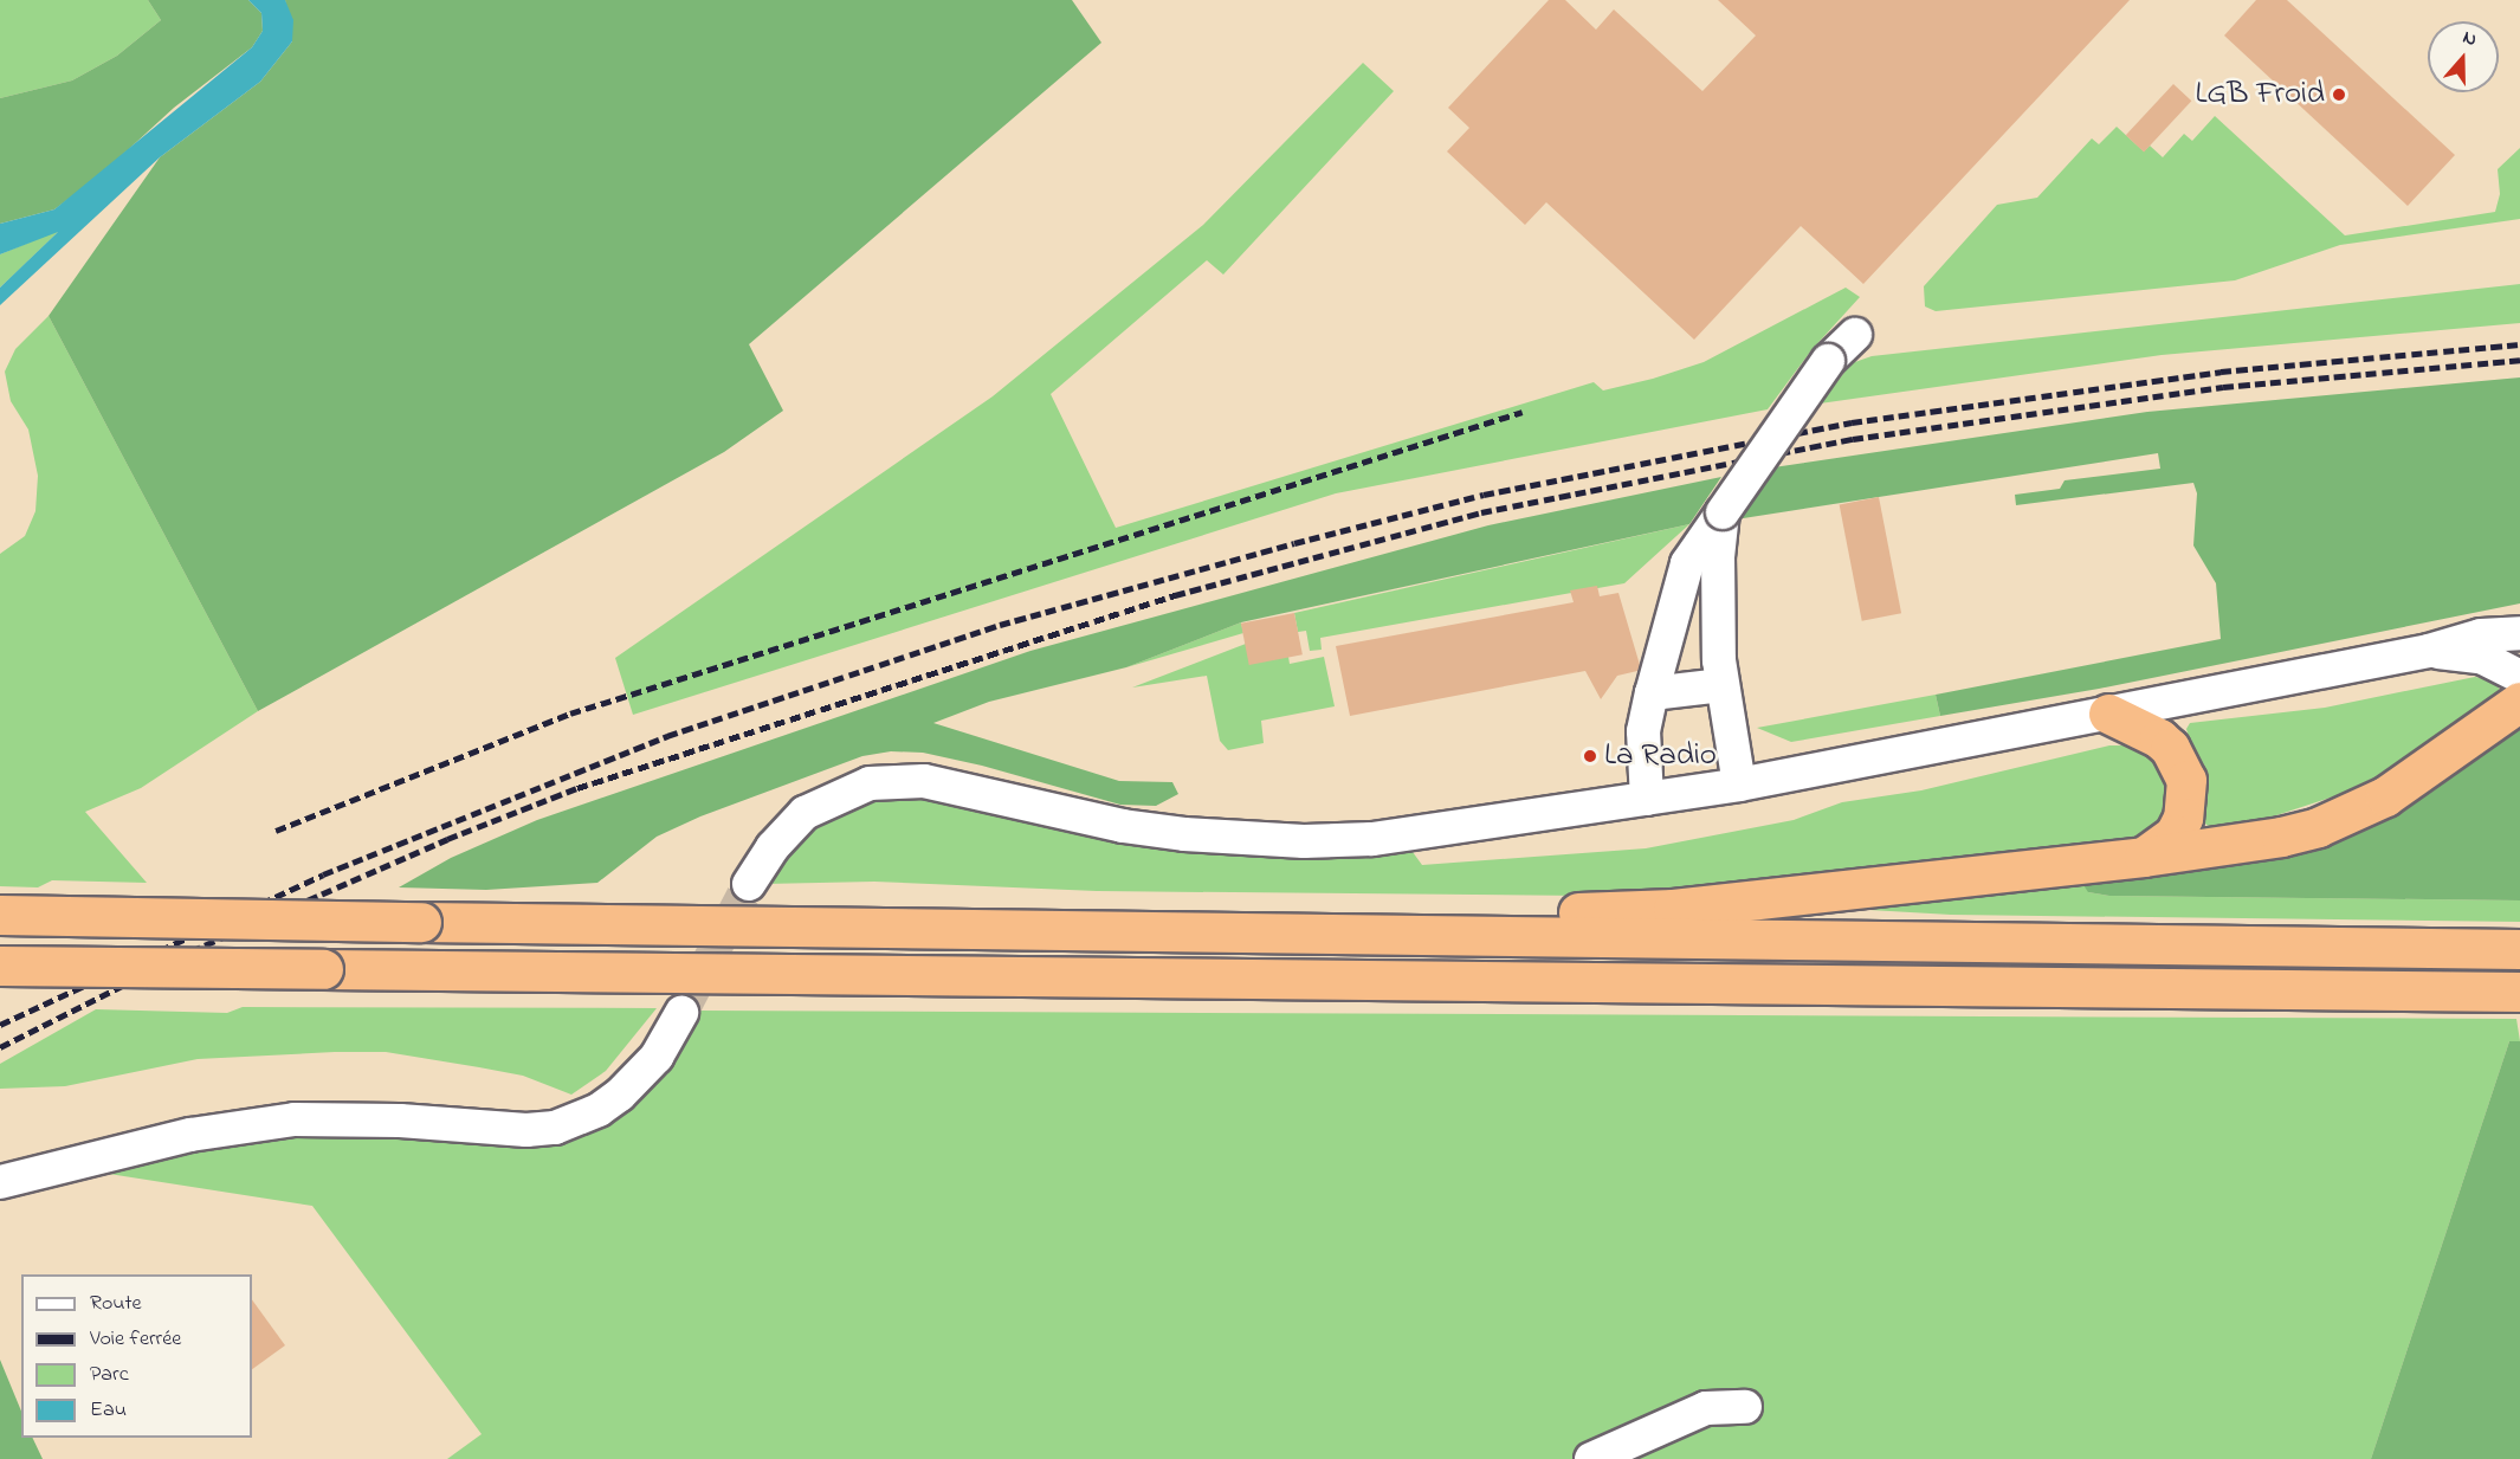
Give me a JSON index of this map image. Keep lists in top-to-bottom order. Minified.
{"places":["LGB Froid","La Radio"],"legend":["Route","Voie ferrée","Parc","Eau"],"north":"top"}
